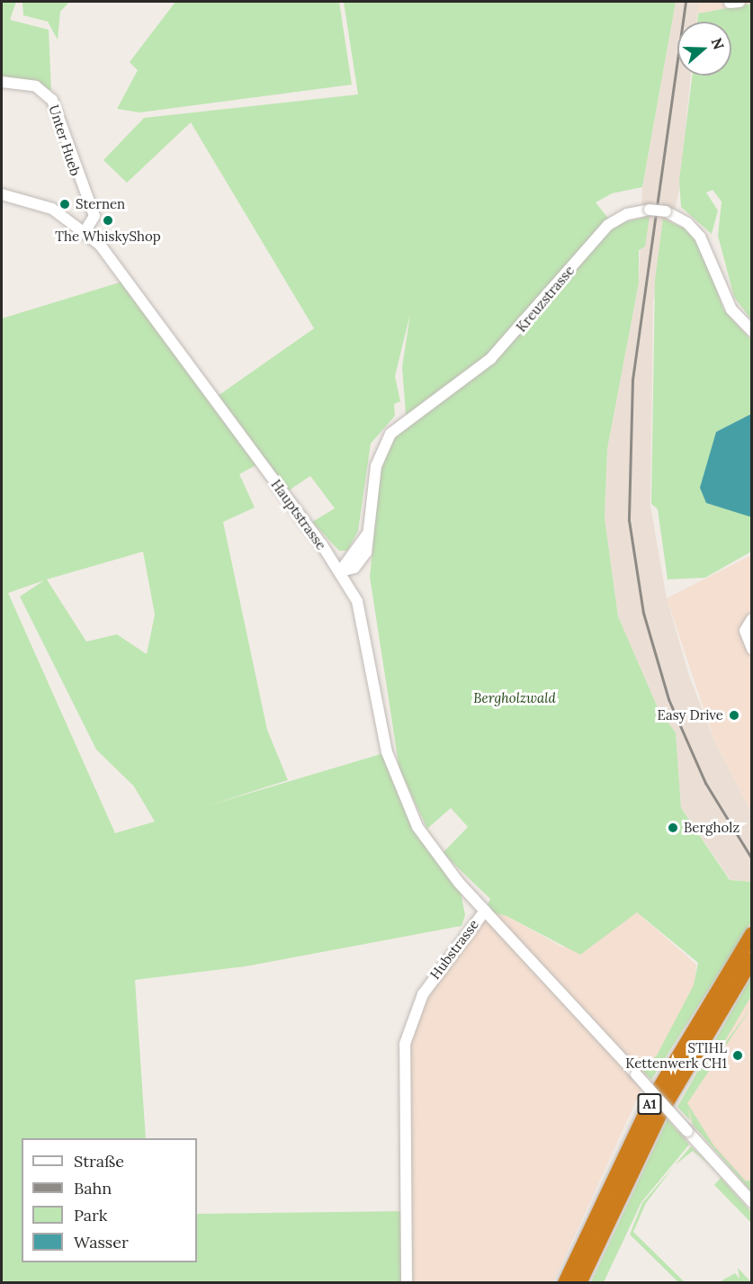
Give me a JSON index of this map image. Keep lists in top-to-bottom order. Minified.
{"streets":{"highway":["A1"],"street":["Unter Hueb","Kreuzstrasse","Hauptstrasse","Hubstrasse"]},"crossings":[["Unter Hueb","Hauptstrasse"],["Kreuzstrasse","Hauptstrasse"],["Hauptstrasse","Hubstrasse"]],"parks":["Bergholzwald"],"places":["Sternen","The WhiskyShop","Easy Drive","Bergholz","STIHL Kettenwerk CH1"],"legend":["Straße","Bahn","Park","Wasser"],"north":"right"}
